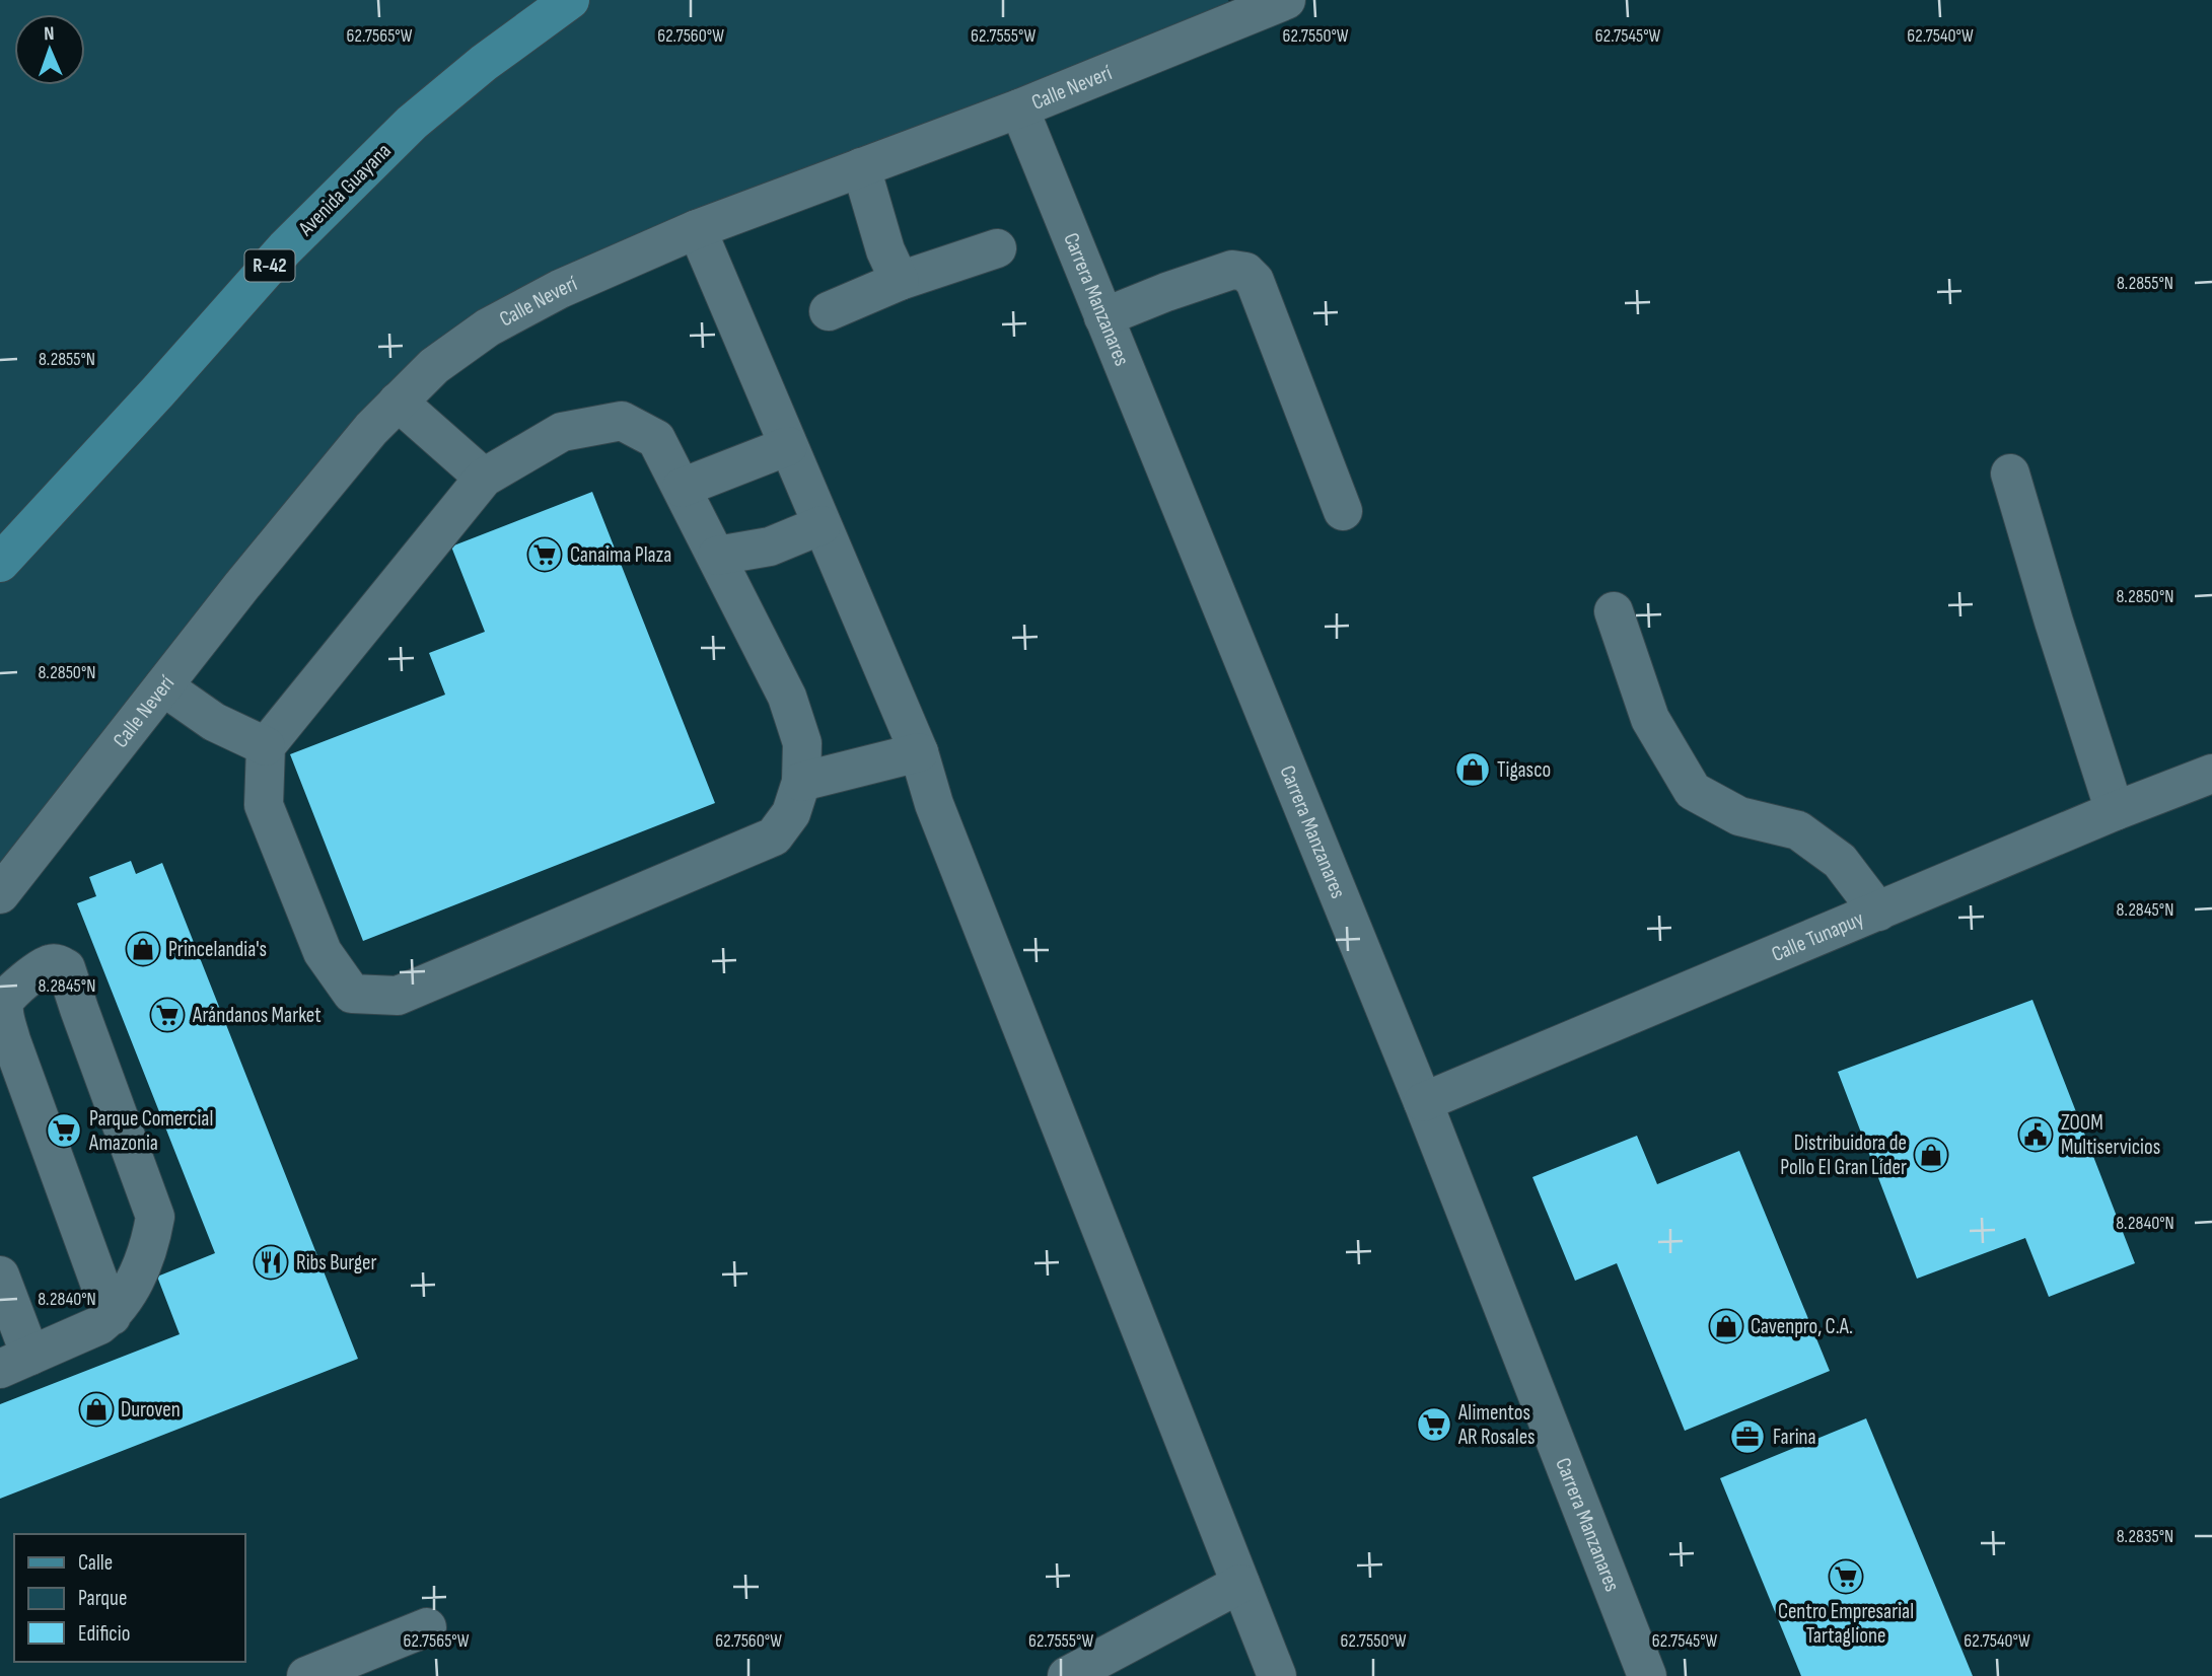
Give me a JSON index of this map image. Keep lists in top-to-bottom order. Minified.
{"streets":{"main road":["Avenida Guayana","R-42"],"street":["Calle Neverí","Carrera Manzanares","Calle Tunapuy"]},"crossings":[["Calle Neverí","Carrera Manzanares"],["Carrera Manzanares","Calle Tunapuy"]],"places":{"supermarket":["Canaima Plaza","Arándanos Market","Parque Comercial Amazonia","Alimentos AR Rosales","Centro Empresarial Tartaglione"],"shop":["Tigasco","Princelandia's","Distribuidora de Pollo El Gran Líder","Cavenpro, C.A.","Duroven"],"public building":["ZOOM Multiservicios"],"restaurant":["Ribs Burger"],"office":["Farina"]},"legend":["Calle","Parque","Edificio"],"north":"top","coordinates":["62.7565°W","62.7560°W","62.7555°W","62.7550°W","62.7545°W","62.7540°W","8.2855°N","8.2850°N","8.2845°N","8.2840°N","8.2835°N"]}
